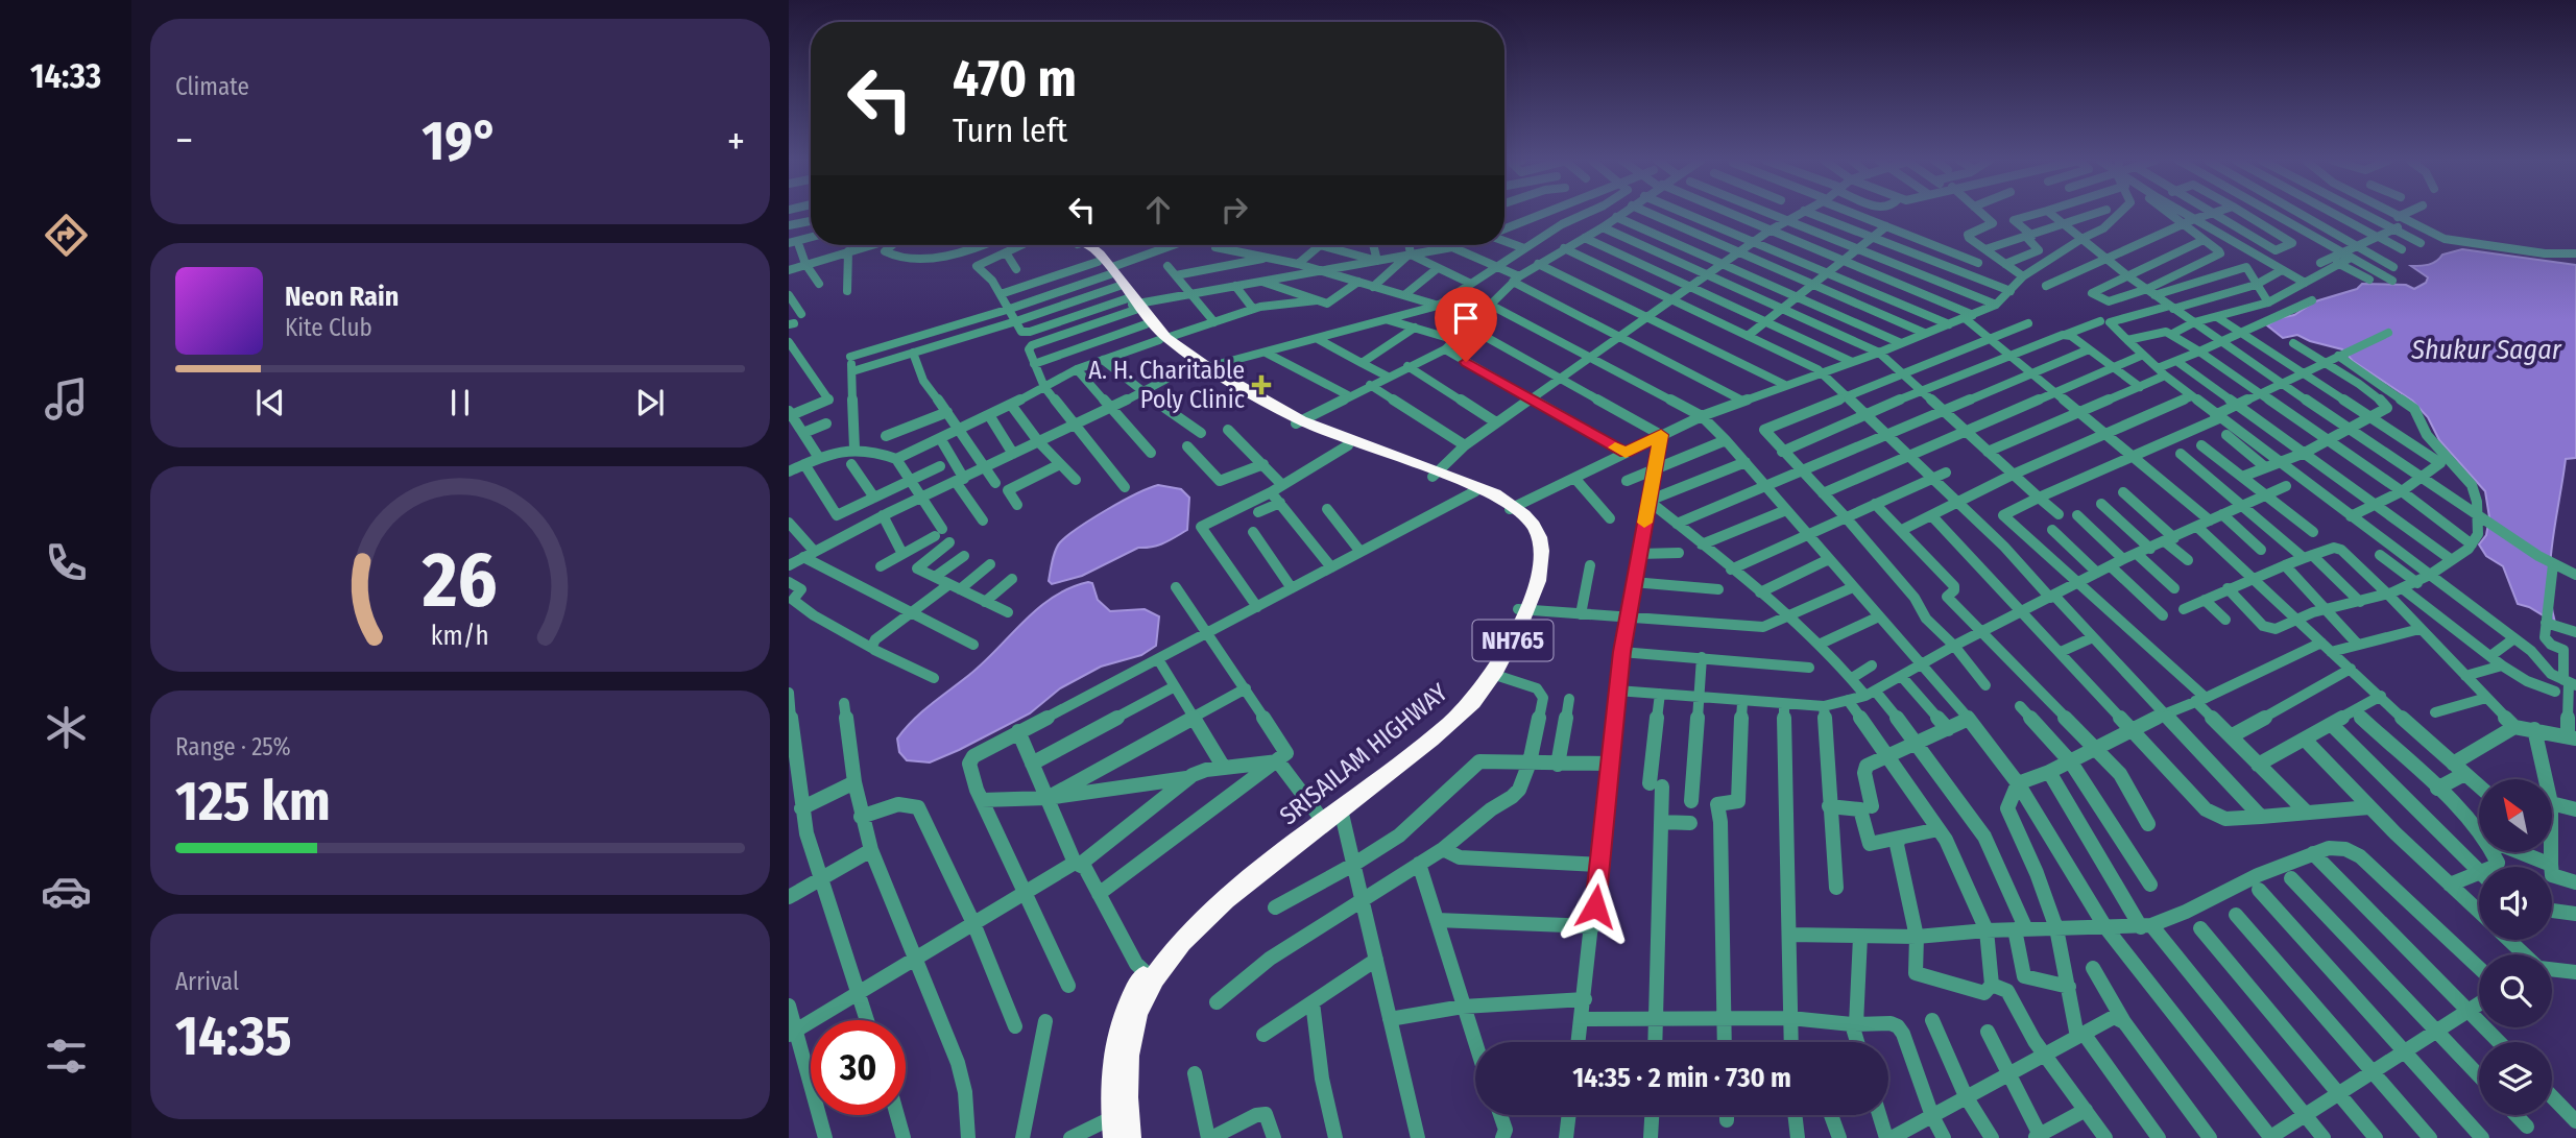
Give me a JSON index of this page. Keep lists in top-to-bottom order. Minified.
{"streets":{"highway":["NH765","SRISAILAM HIGHWAY"]},"water":["Shukur Sagar"],"places":{"health":["A. H. Charitable Poly Clinic"]},"north":"top left","page":{"tabs":"14:33","tile":["Climate",["Range · 25%","125 km"],["Arrival","14:35"]],"turn":["470 m","Turn left"],"heat":["−","19°","+"],"song":["Neon Rain","Kite Club"],"limit":"30","trip":"14:35 · 2 min · 730 m","gauge":["26","km/h"]}}
